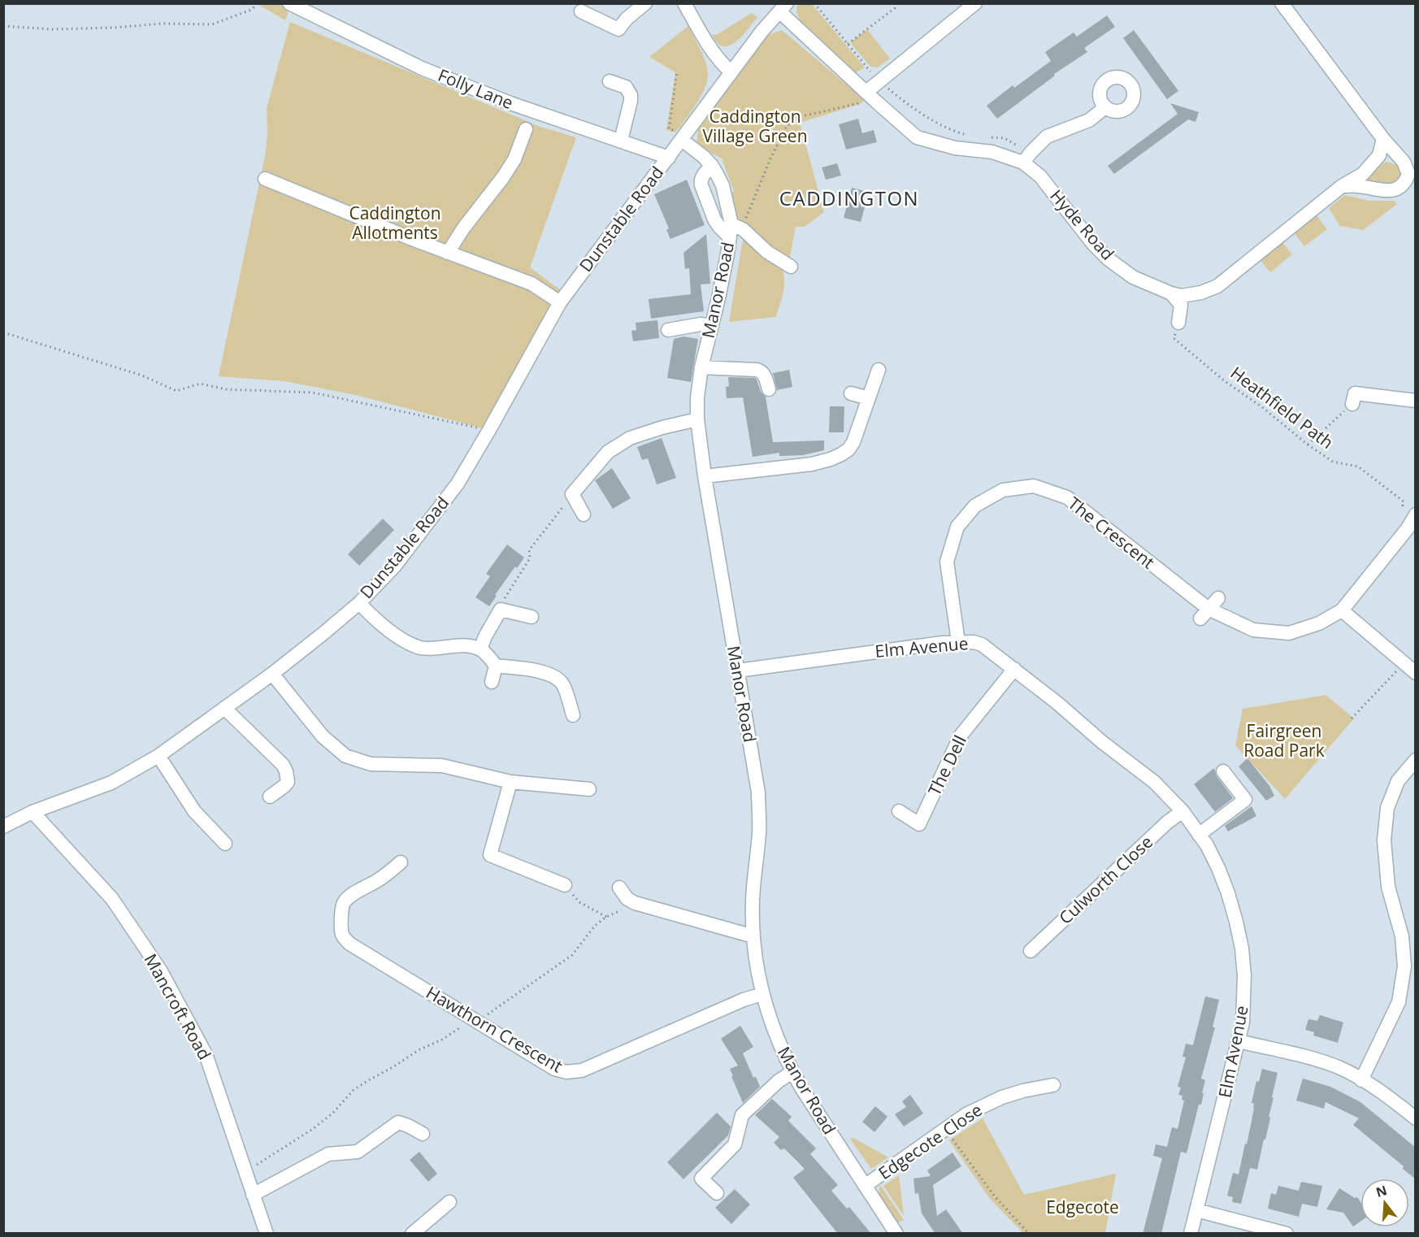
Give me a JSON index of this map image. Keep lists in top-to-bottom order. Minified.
{"streets":{"street":["Folly Lane","Dunstable Road","Hyde Road","Manor Road","The Crescent","Elm Avenue","The Dell","Culworth Close","Mancroft Road","Hawthorn Crescent","Edgecote Close"],"path":["Heathfield Path"]},"crossings":[["Folly Lane","Dunstable Road"],["Dunstable Road","Hyde Road"],["Dunstable Road","Manor Road"],["Dunstable Road","Mancroft Road"],["Manor Road","Elm Avenue"],["Manor Road","Hawthorn Crescent"],["Manor Road","Edgecote Close"],["Heathfield Path","The Crescent"],["The Crescent","Elm Avenue"],["Elm Avenue","The Dell"],["Elm Avenue","Culworth Close"]],"districts":["CADDINGTON"],"parks":["Caddington Village Green","Caddington Allotments","Fairgreen Road Park","Edgecote"],"north":"top"}
